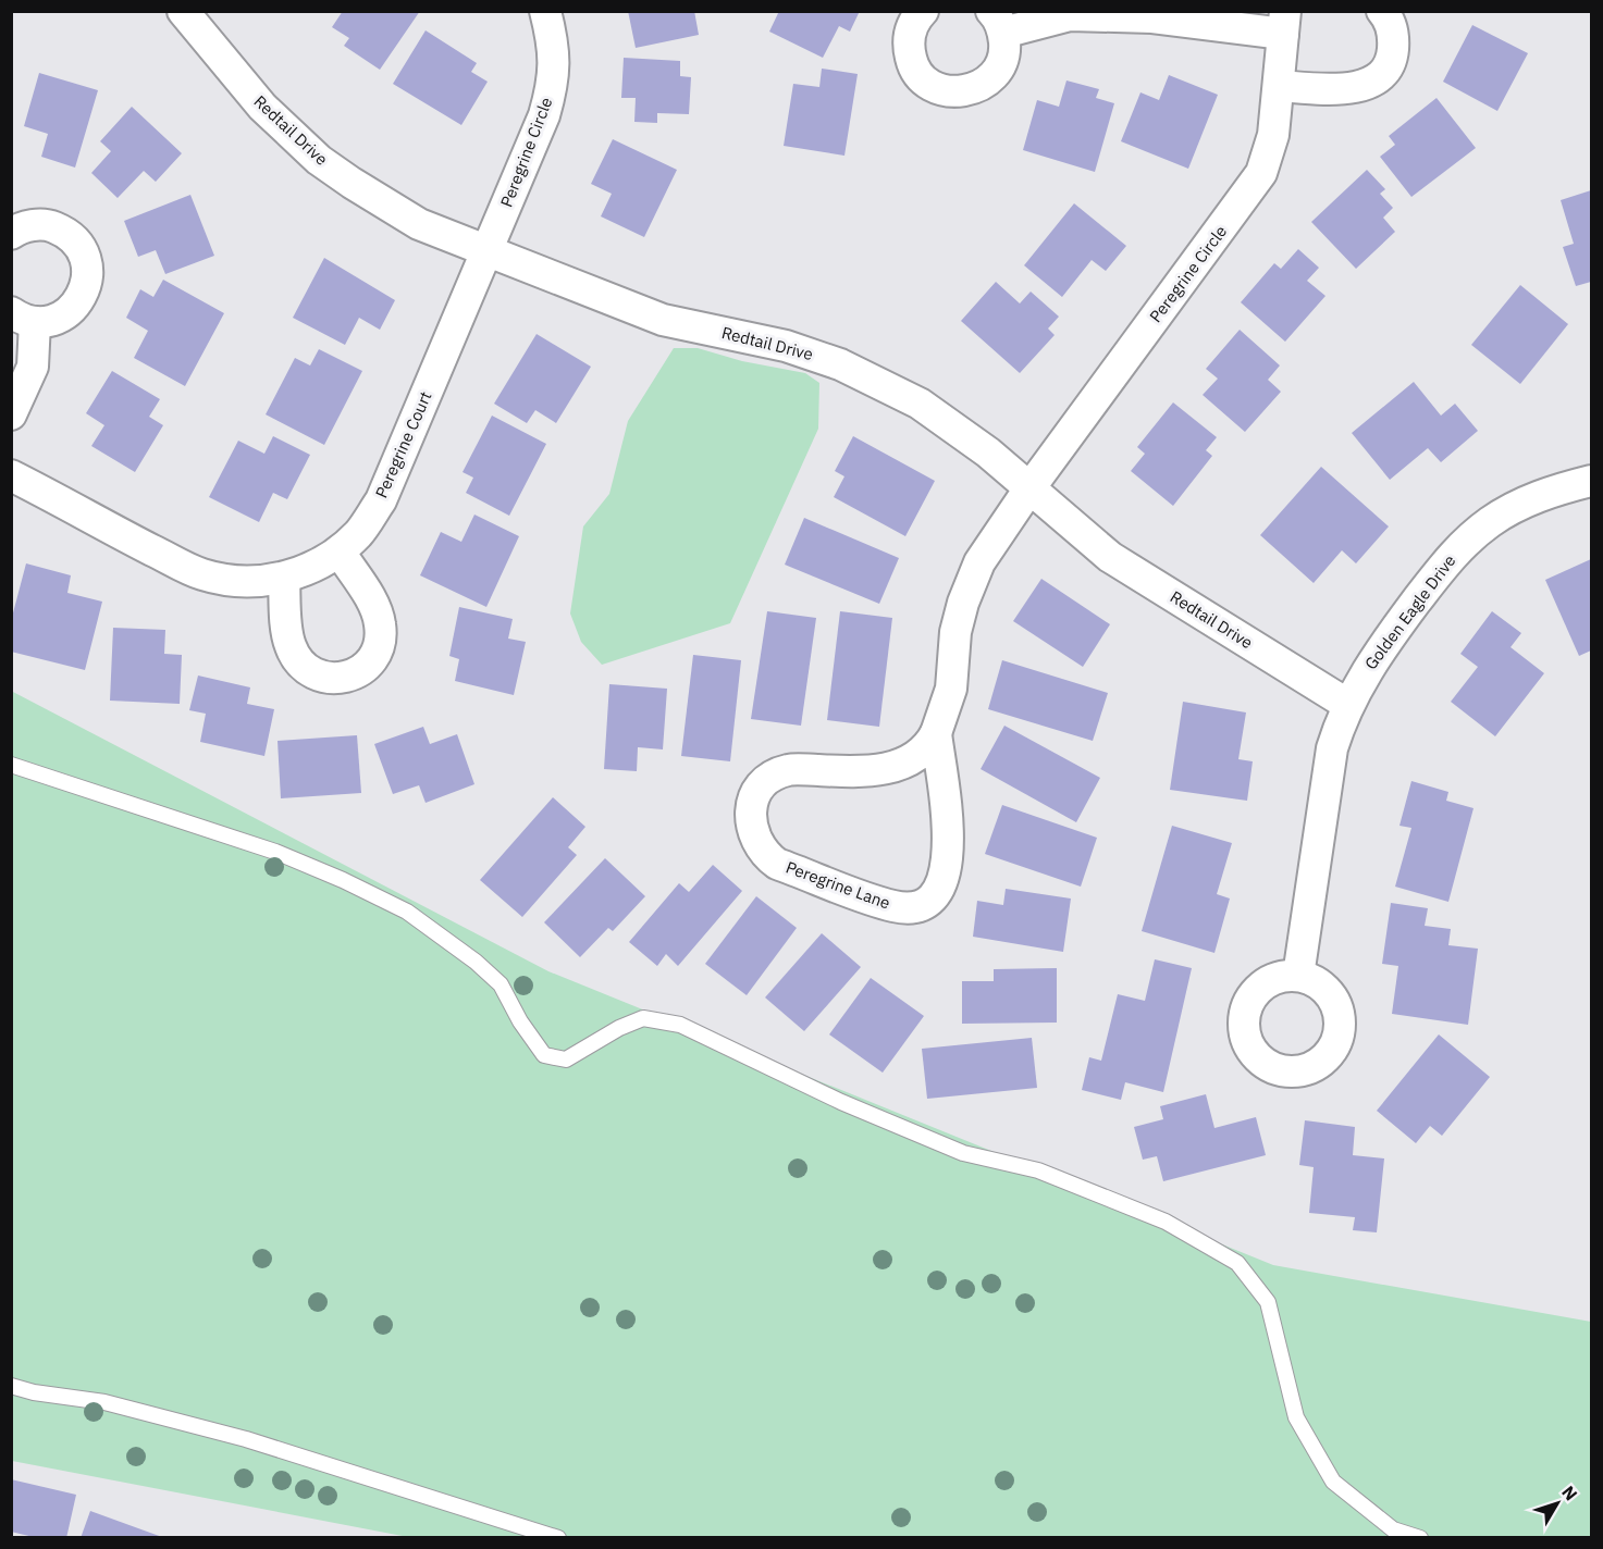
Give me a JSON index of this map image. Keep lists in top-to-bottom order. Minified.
{"streets":{"street":["Redtail Drive","Peregrine Circle","Peregrine Court","Golden Eagle Drive","Peregrine Lane"]},"crossings":[["Redtail Drive","Peregrine Circle"],["Redtail Drive","Peregrine Court"],["Redtail Drive","Golden Eagle Drive"],["Redtail Drive","Peregrine Lane"],["Peregrine Circle","Peregrine Court"],["Peregrine Circle","Peregrine Lane"]],"north":"top right"}
